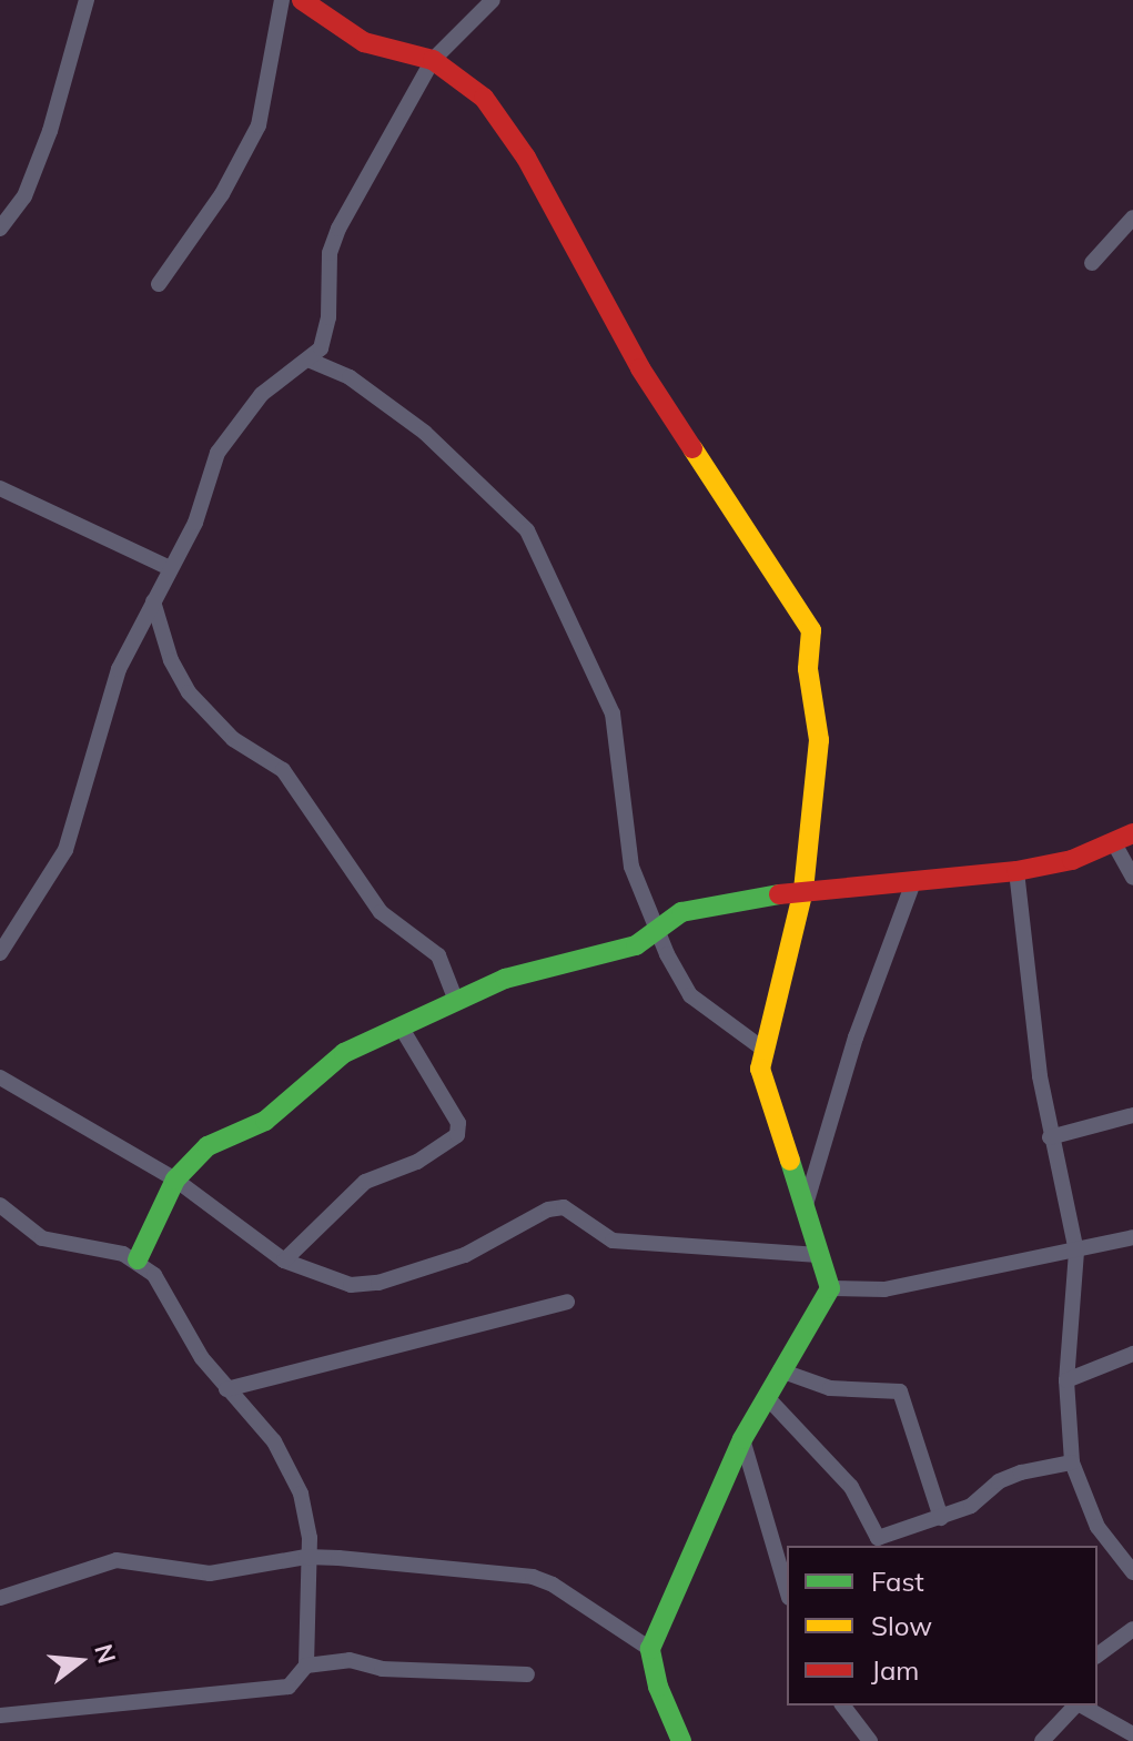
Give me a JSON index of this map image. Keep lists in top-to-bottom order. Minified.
{"legend":["Fast","Slow","Jam"],"north":"right"}
